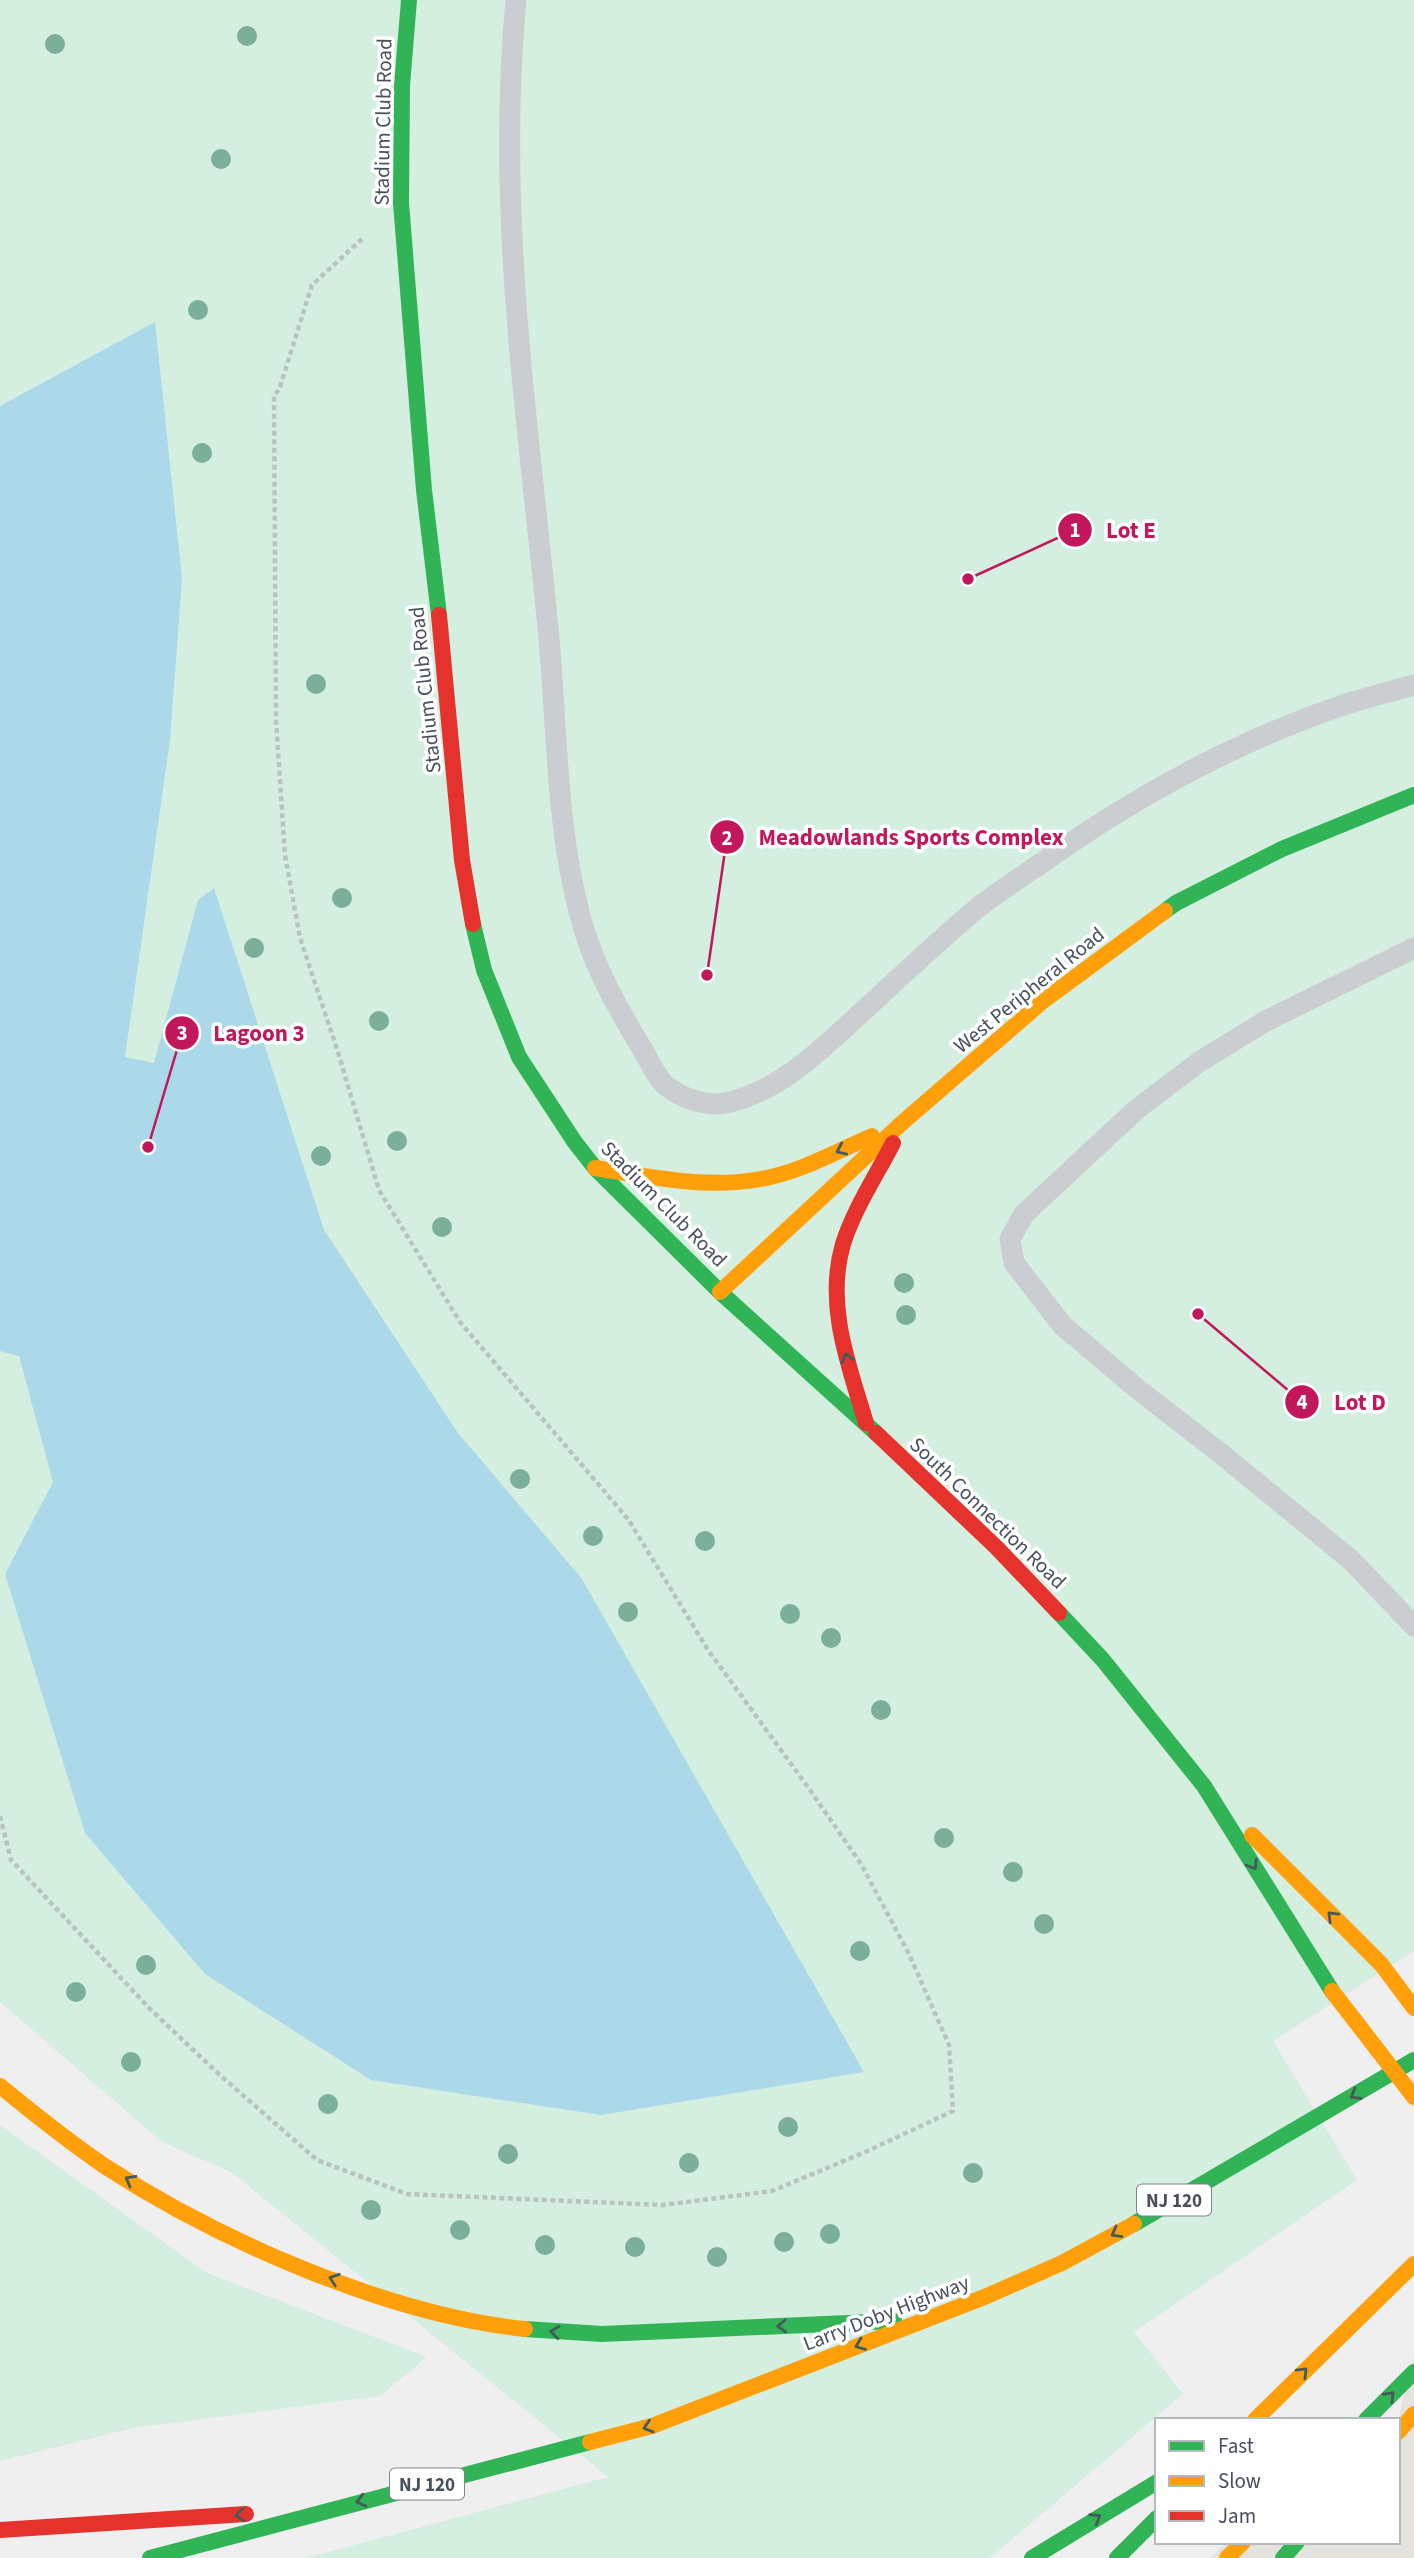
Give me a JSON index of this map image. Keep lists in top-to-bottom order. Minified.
{"streets":{"main road":["Stadium Club Road","West Peripheral Road","South Connection Road","NJ 120","Larry Doby Highway"]},"crossings":[["Stadium Club Road","West Peripheral Road"],["Stadium Club Road","South Connection Road"],["West Peripheral Road","South Connection Road"],["NJ 120","Larry Doby Highway"]],"one_way":["Larry Doby Highway"],"places":["Lot E","Meadowlands Sports Complex","Lagoon 3","Lot D"],"legend":["Fast","Slow","Jam"]}
